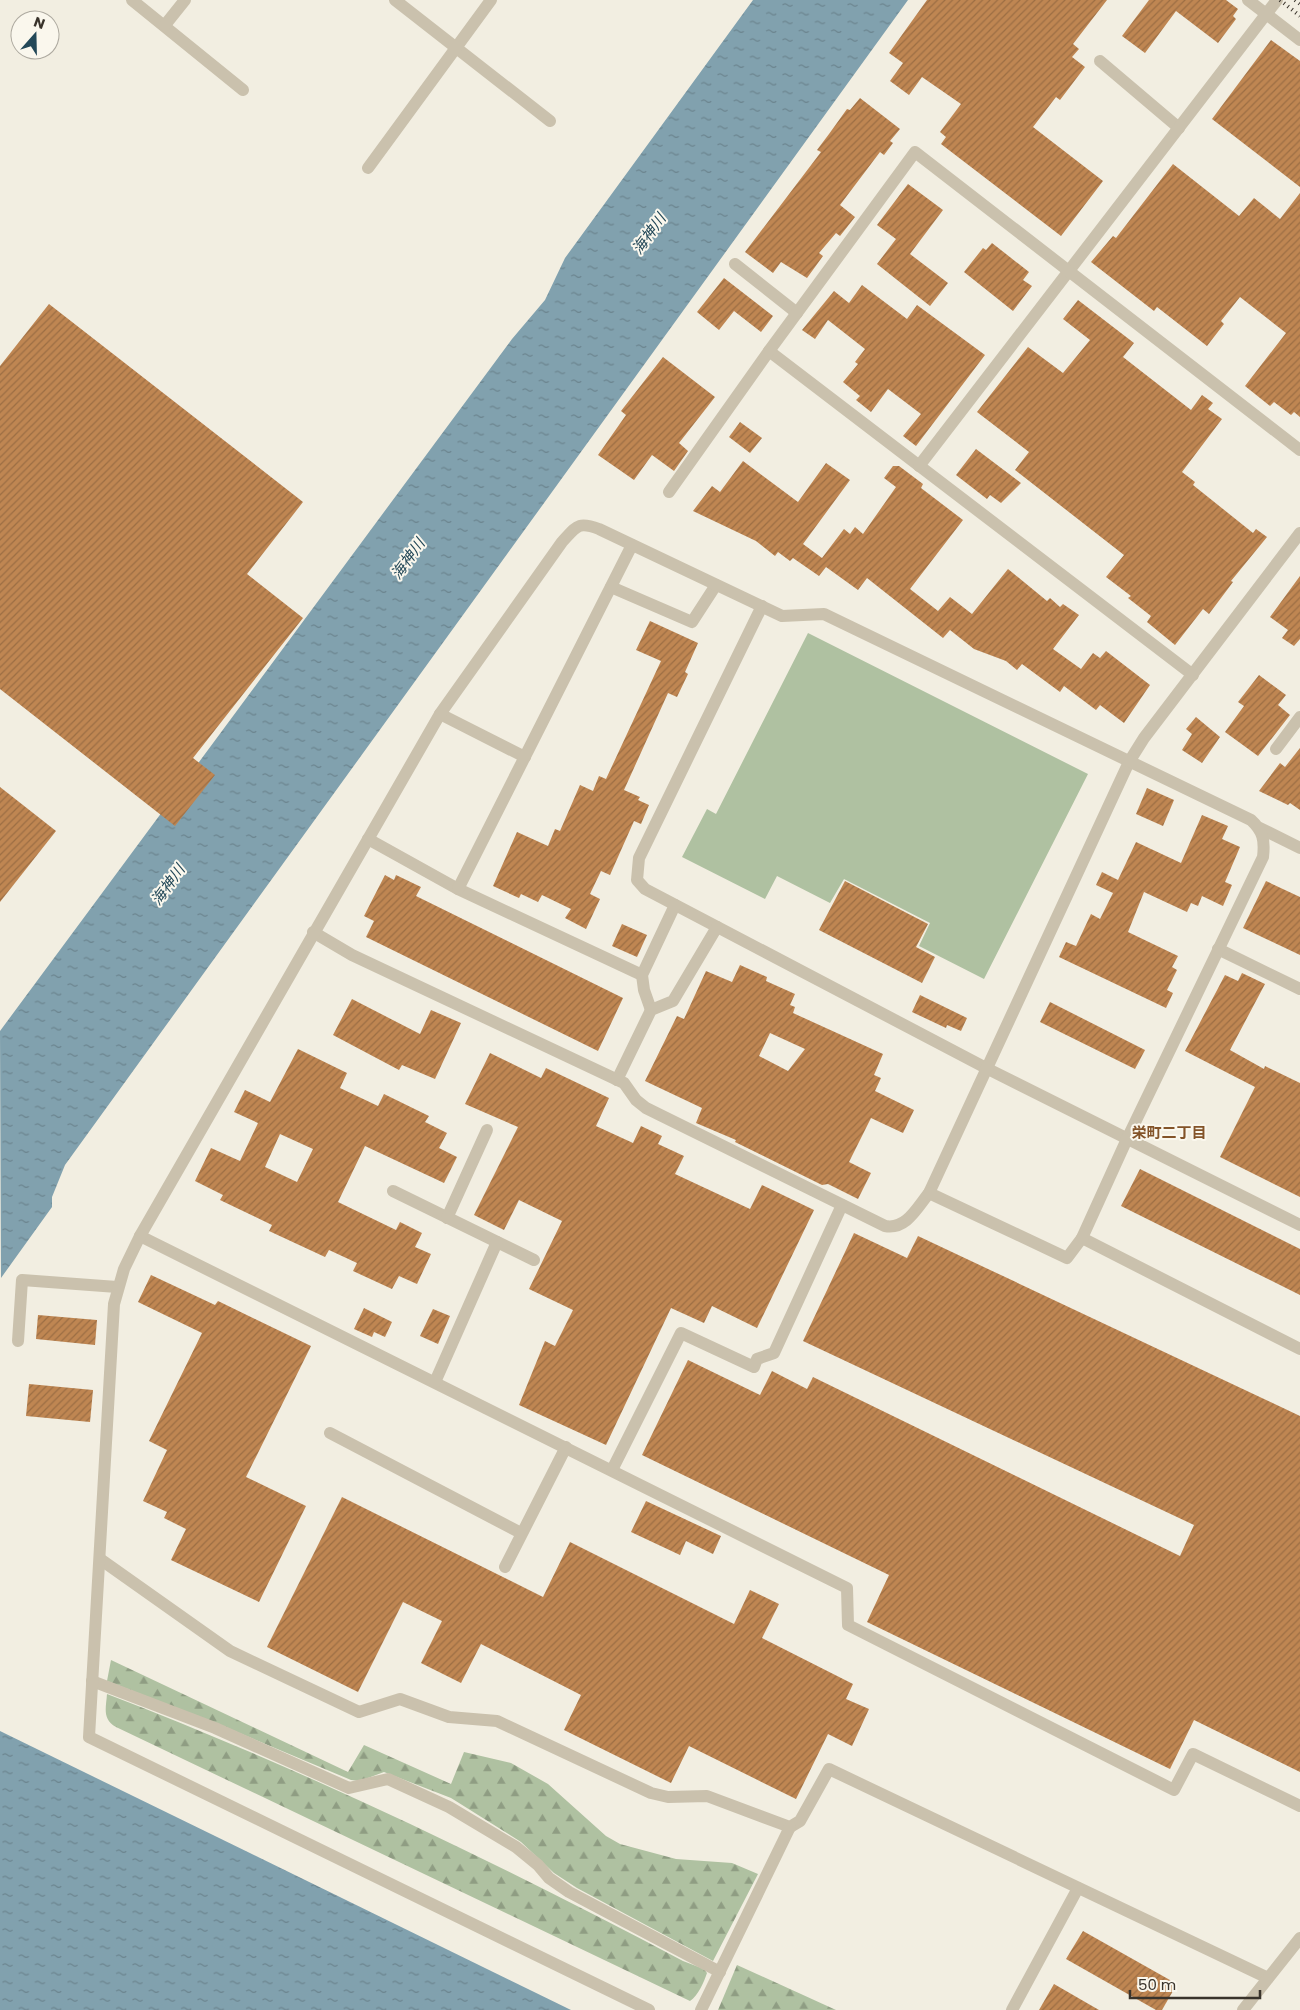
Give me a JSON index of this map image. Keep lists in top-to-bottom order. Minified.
{"districts":["栄町二丁目"],"water":["海神川"],"scale_bar":"50 m","north":"top"}
